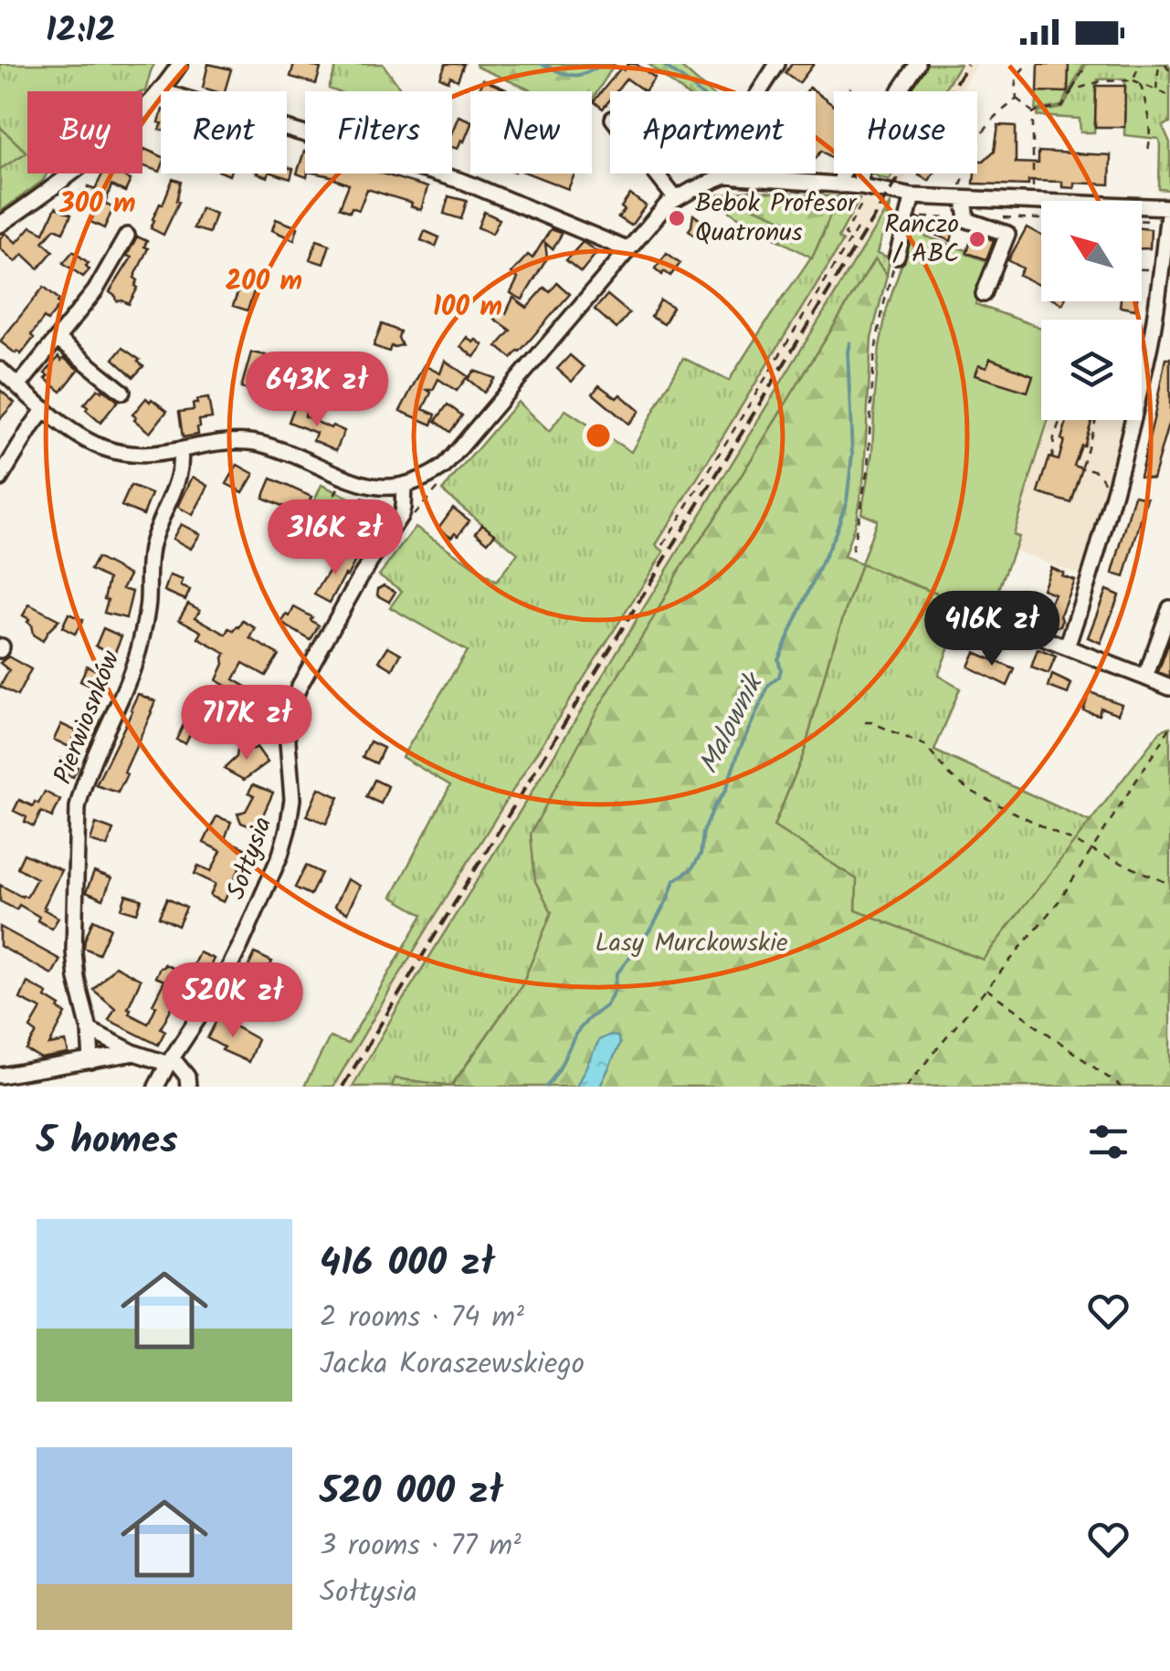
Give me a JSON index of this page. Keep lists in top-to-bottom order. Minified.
{"streets":{"street":["Pierwiosnków","Sołtysia"]},"water":["Malownik"],"parks":["Lasy Murckowskie"],"places":["Bebok Profesor Quatronus","Ranczo / ABC"],"north":"top left","page":{"status":"12:12","chip":["Buy","Rent","Filters","New","Apartment","House"],"price":["643K zł","316K zł","416K zł","717K zł","520K zł"],"heading":"5 homes","list":[{"name":"416 000 zł","note":"2 rooms · 74 m² · Jacka Koraszewskiego"},{"name":"520 000 zł","note":"3 rooms · 77 m² · Sołtysia"}]},"rings":["300 m","200 m","100 m"]}
